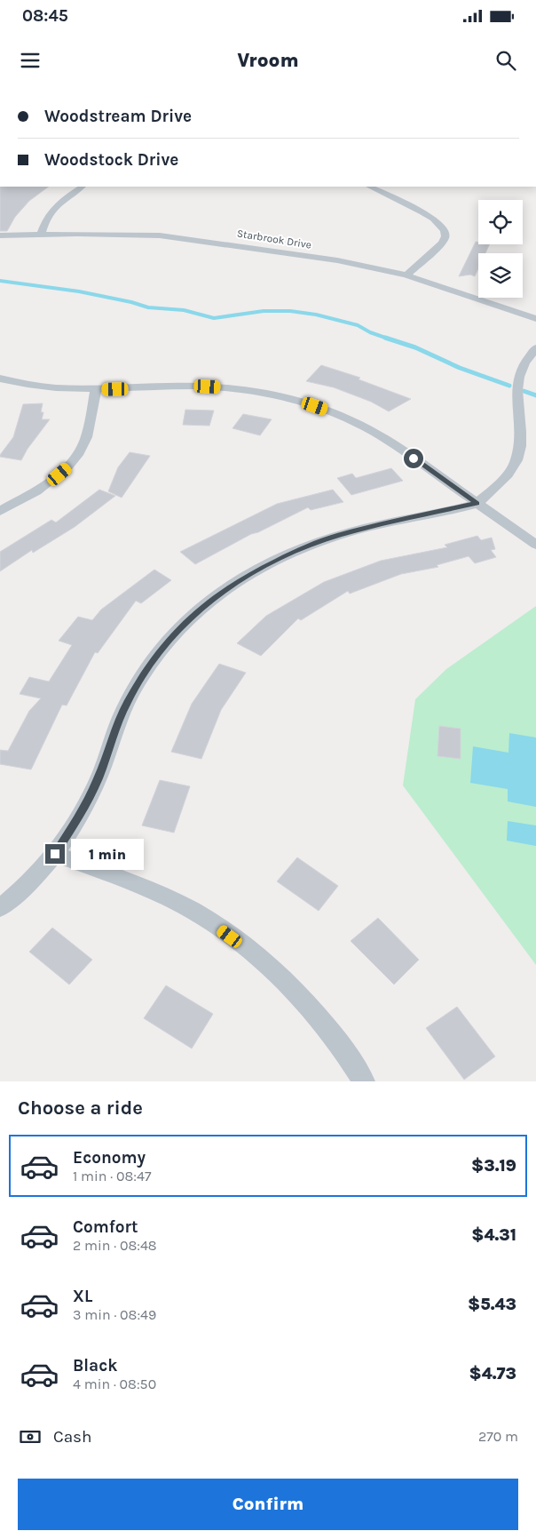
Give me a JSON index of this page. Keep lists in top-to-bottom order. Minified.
{"streets":{"street":["Starbrook Drive"]},"page":{"status":"08:45","header":"Vroom","banner":["Woodstream Drive","Woodstock Drive"],"bubble":"1 min","heading":"Choose a ride","list":[{"name":"Economy","note":"1 min · 08:47","value":"$3.19"},{"name":"Comfort","note":"2 min · 08:48","value":"$4.31"},{"name":"XL","note":"3 min · 08:49","value":"$5.43"},{"name":"Black","note":"4 min · 08:50","value":"$4.73"}],"pay":["Cash","270 m"],"buttons":"Confirm"}}
